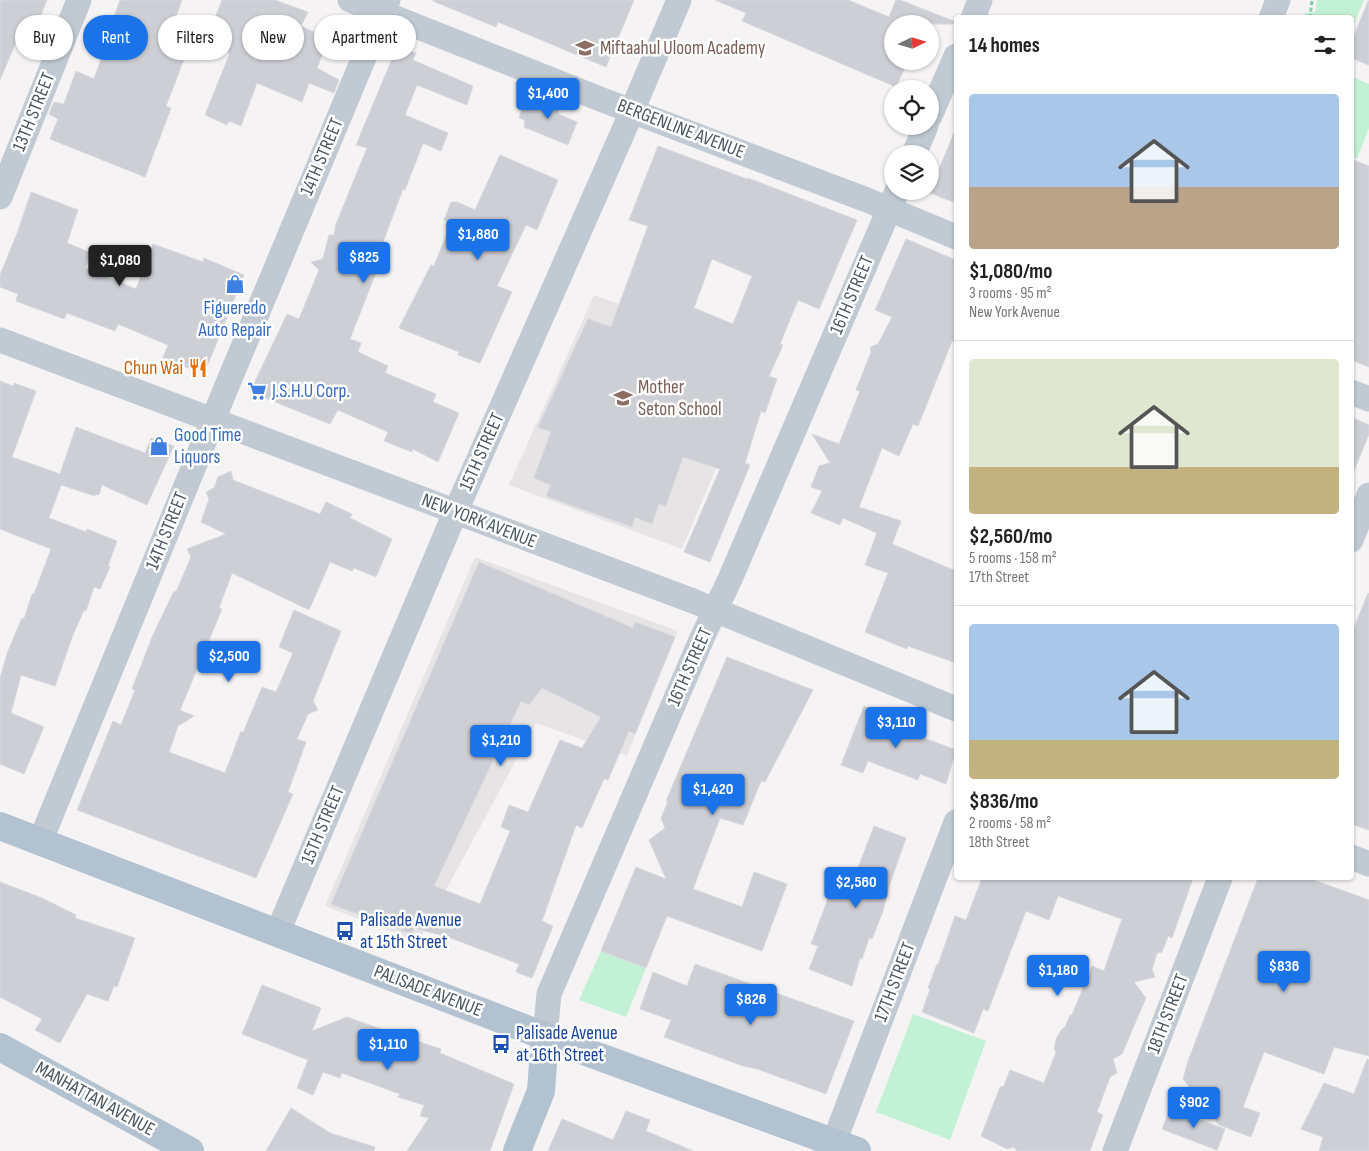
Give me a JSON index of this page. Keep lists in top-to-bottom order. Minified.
{"streets":{"main road":["16TH STREET","PALISADE AVENUE","MANHATTAN AVENUE"],"street":["13TH STREET","BERGENLINE AVENUE","14TH STREET","15TH STREET","NEW YORK AVENUE","17TH STREET","18TH STREET"]},"crossings":[["BERGENLINE AVENUE","14TH STREET"],["BERGENLINE AVENUE","16TH STREET"],["BERGENLINE AVENUE","15TH STREET"],["14TH STREET","NEW YORK AVENUE"],["14TH STREET","PALISADE AVENUE"],["16TH STREET","NEW YORK AVENUE"],["16TH STREET","PALISADE AVENUE"],["15TH STREET","NEW YORK AVENUE"],["15TH STREET","PALISADE AVENUE"],["17TH STREET","PALISADE AVENUE"]],"places":{"school or university":["Miftaahul Uloom Academy","Mother Seton School"],"shop":["Figueredo Auto Repair","Good Time Liquors"],"restaurant":["Chun Wai"],"supermarket":["J.S.H.U Corp."],"bus stop":["Palisade Avenue at 15th Street","Palisade Avenue at 16th Street"]},"north":"right","page":{"chip":["Buy","Rent","Filters","New","Apartment"],"heading":"14 homes","list":[{"name":"$1,080/mo","note":"3 rooms · 95 m² · New York Avenue"},{"name":"$2,560/mo","note":"5 rooms · 158 m² · 17th Street"},{"name":"$836/mo","note":"2 rooms · 58 m² · 18th Street"}],"price":["$1,400","$1,880","$825","$1,080","$2,500","$3,110","$1,210","$1,420","$2,560","$836","$1,180","$826","$1,110","$902"]}}
